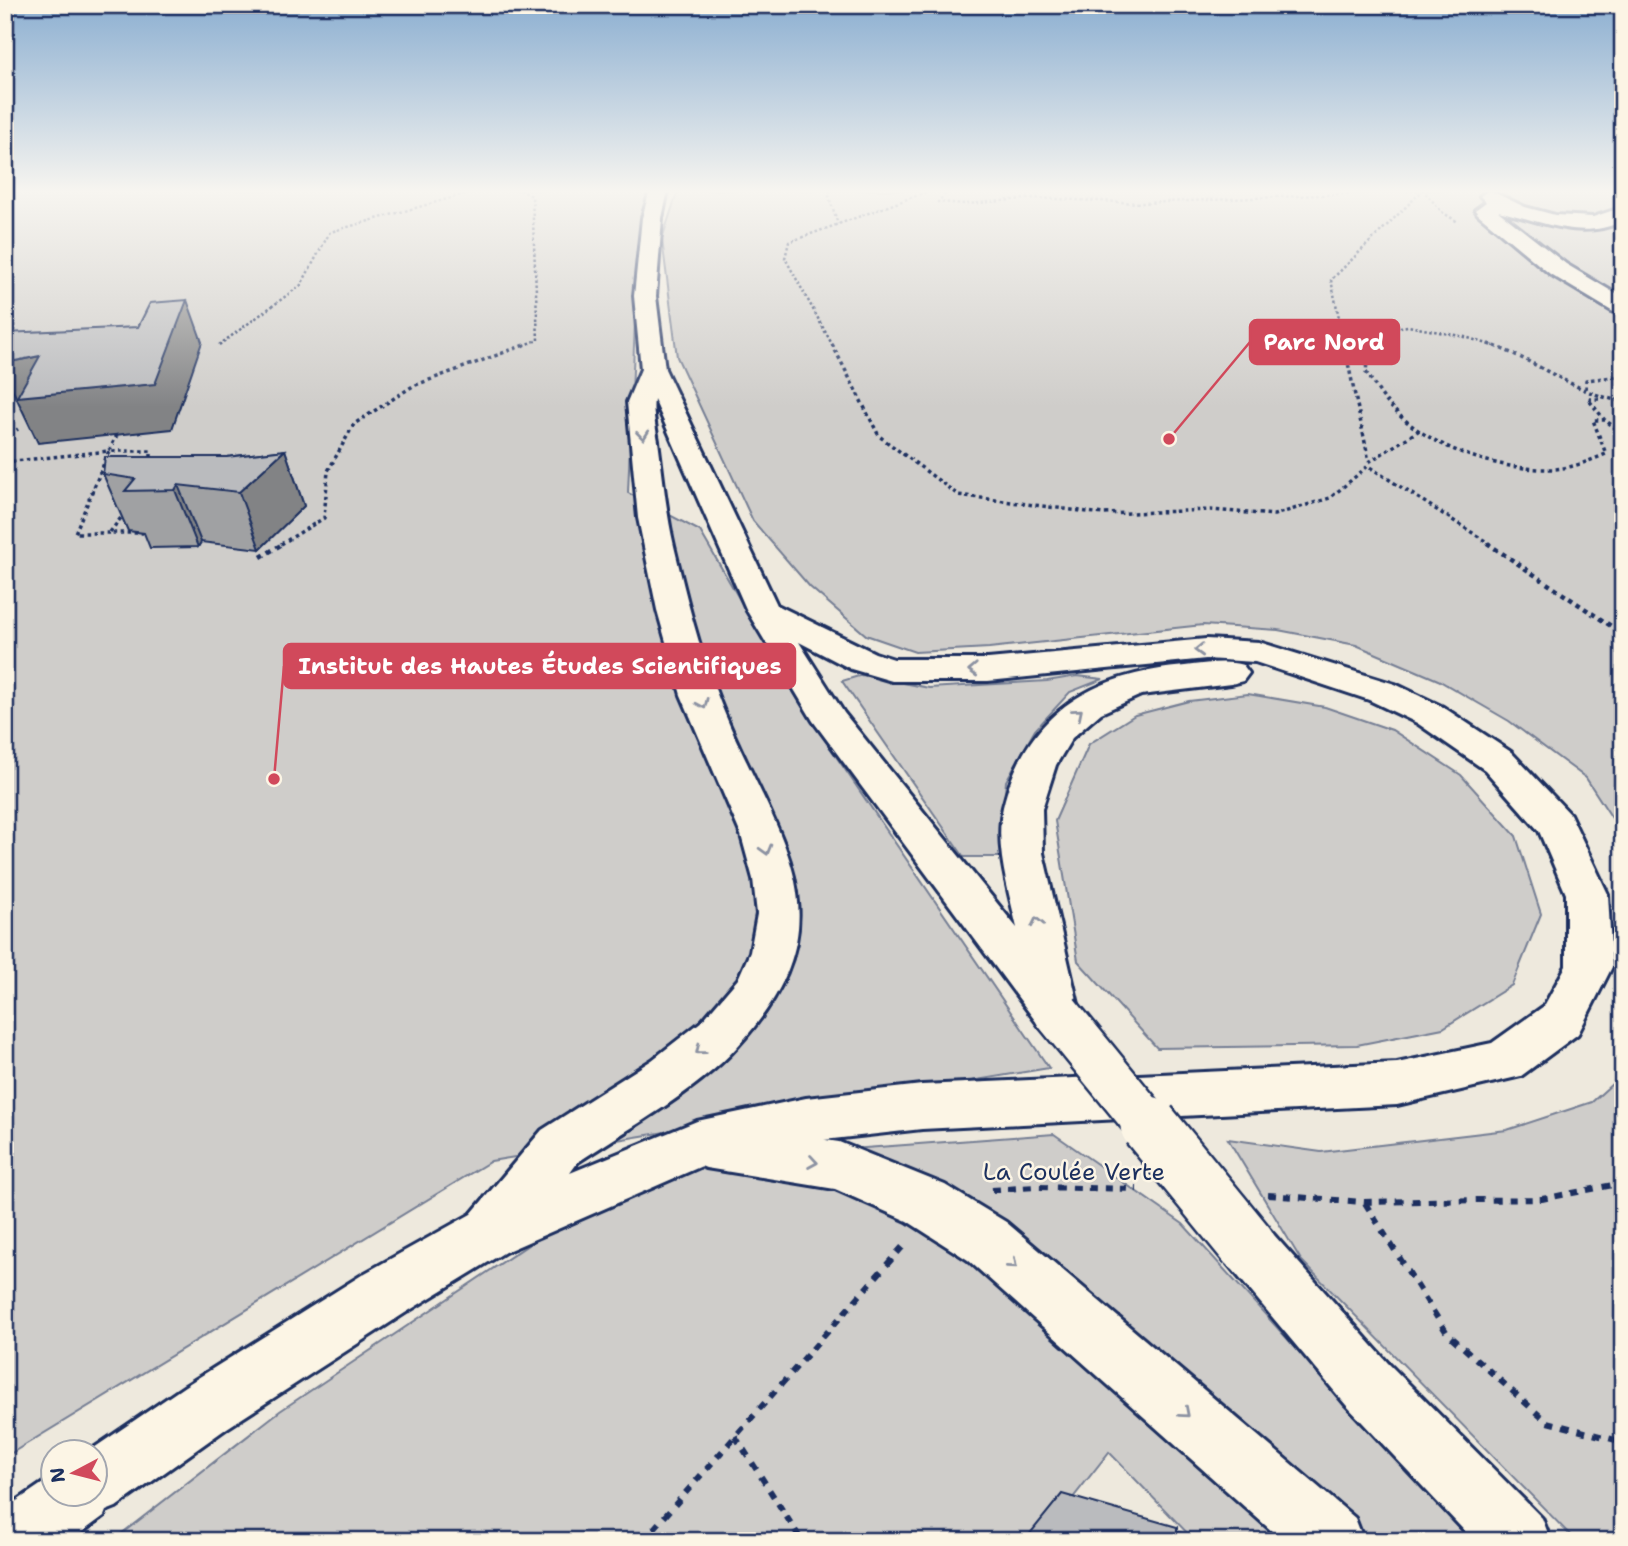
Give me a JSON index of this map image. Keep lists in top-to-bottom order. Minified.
{"streets":{"path":["La Coulée Verte"]},"places":["Parc Nord","Institut des Hautes Études Scientifiques"],"north":"left"}
